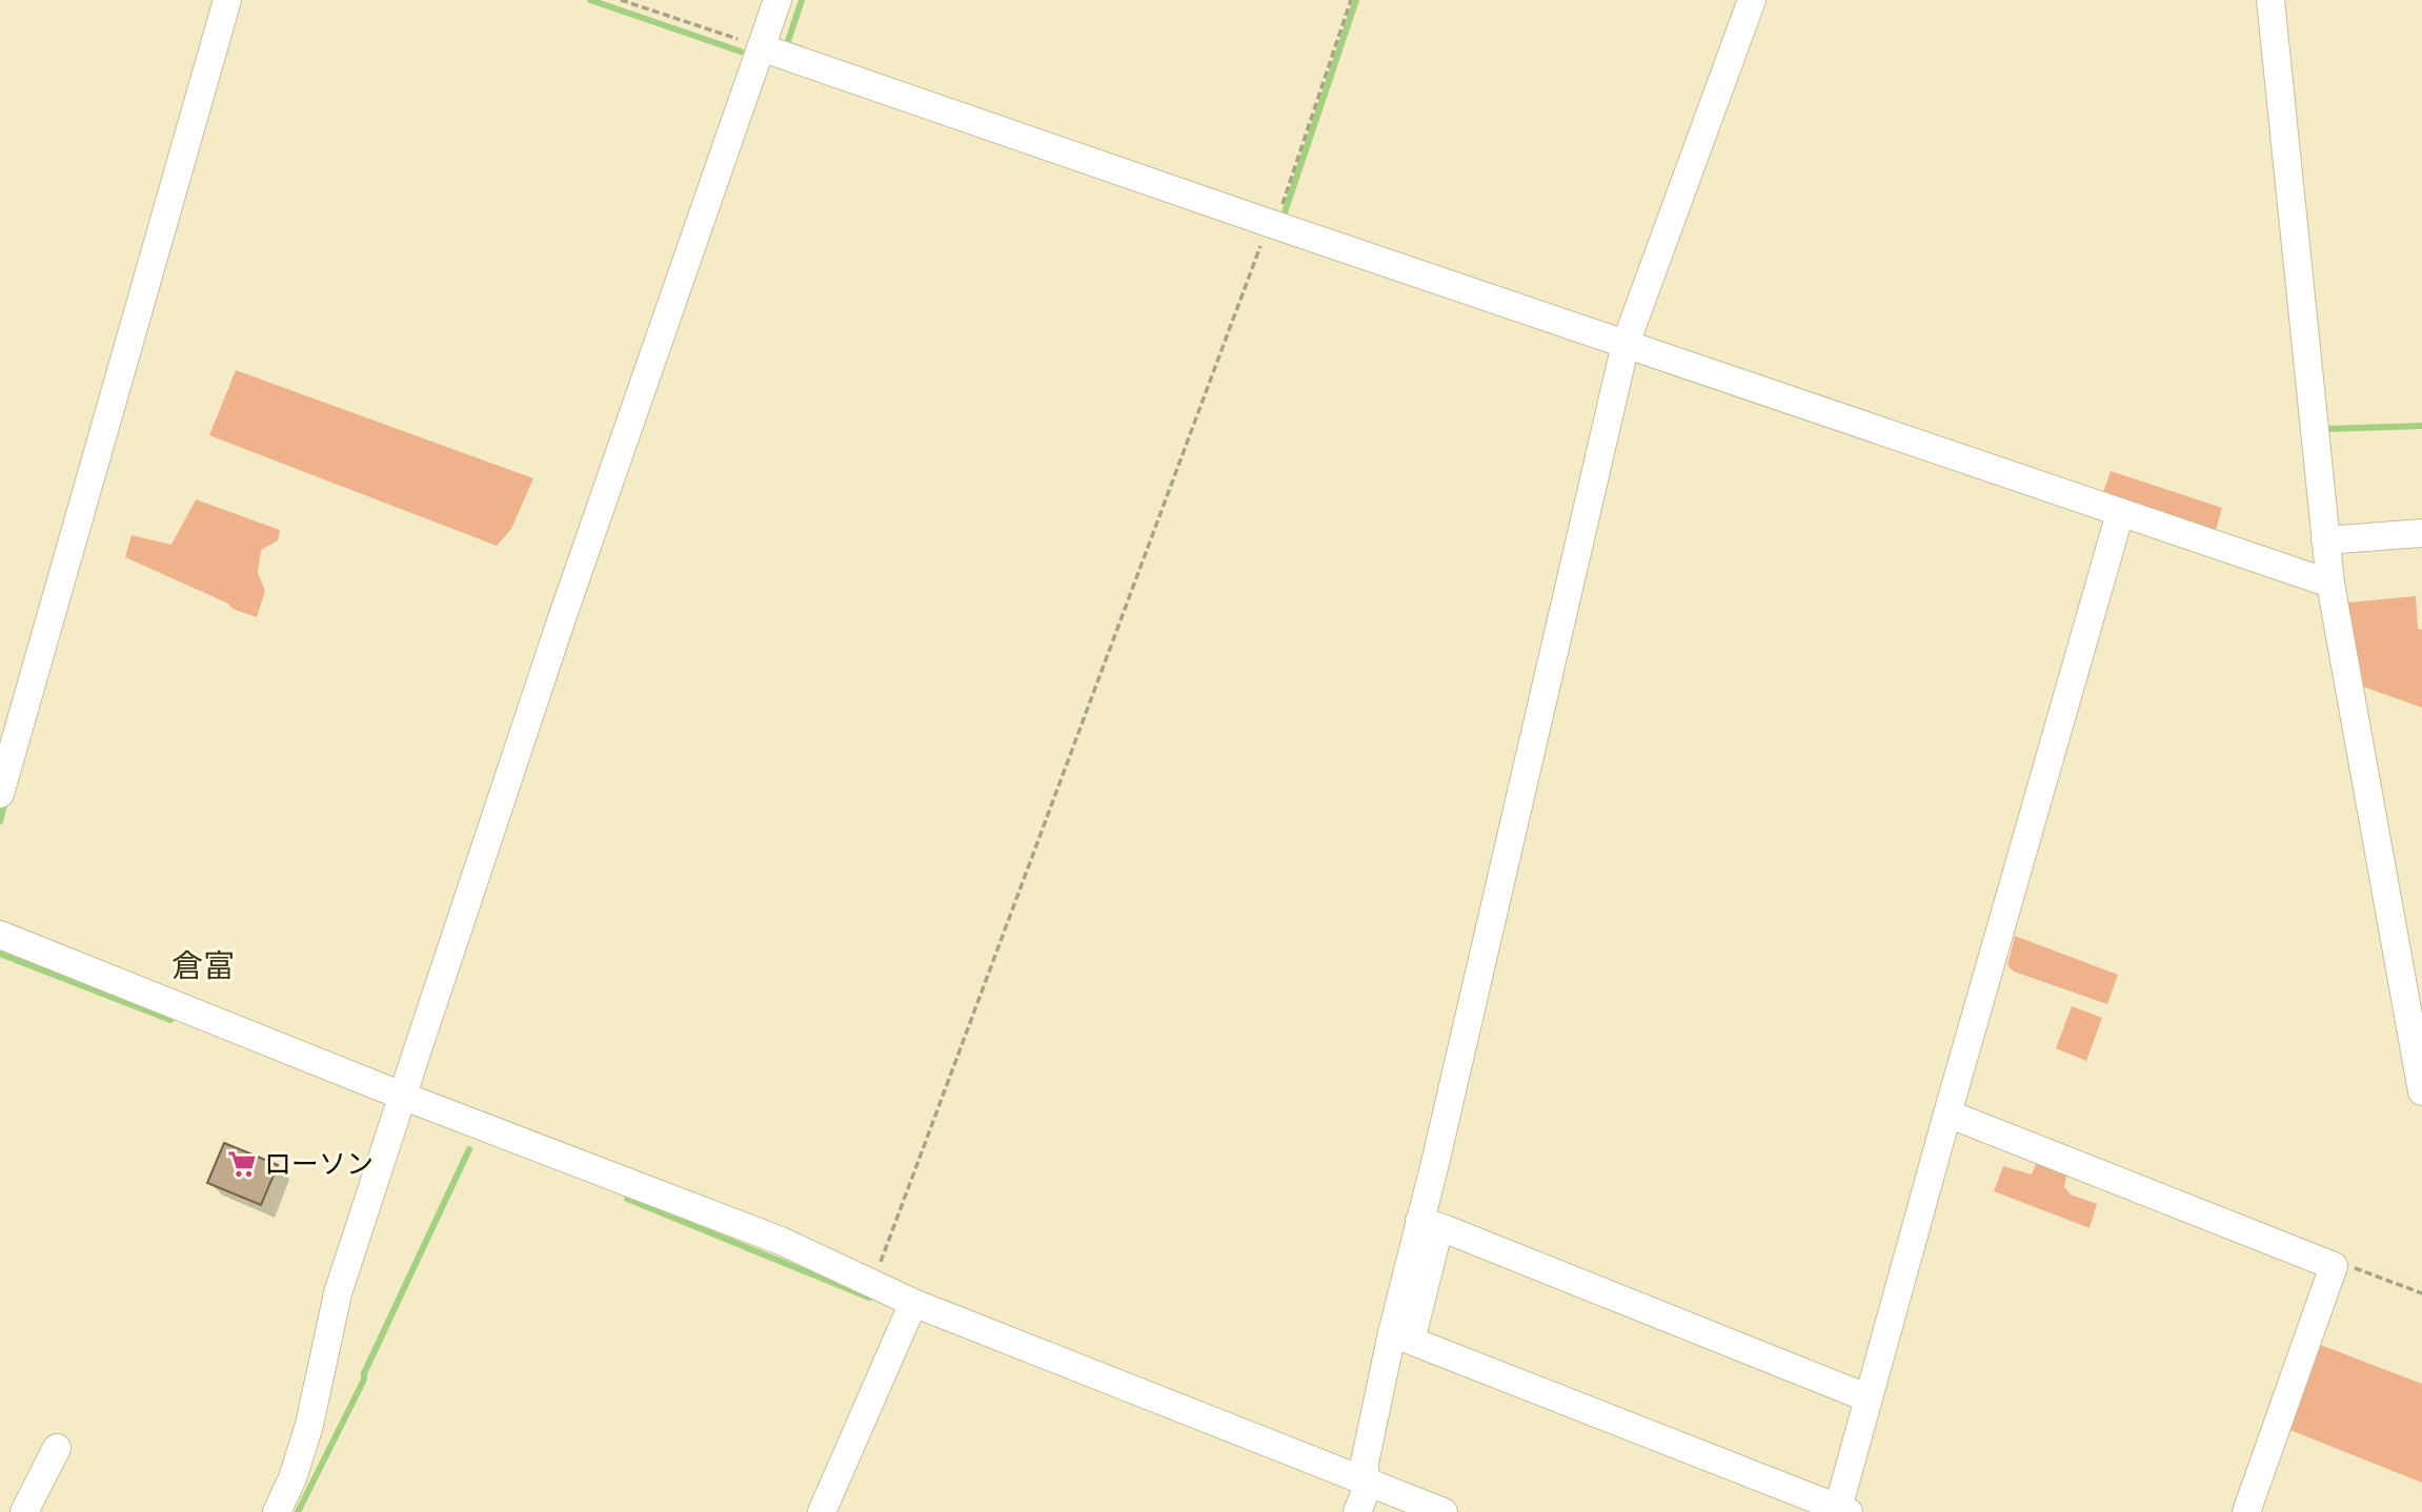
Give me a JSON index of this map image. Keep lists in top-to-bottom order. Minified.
{"districts":["倉富"],"places":{"supermarket":["ローソン"]}}
